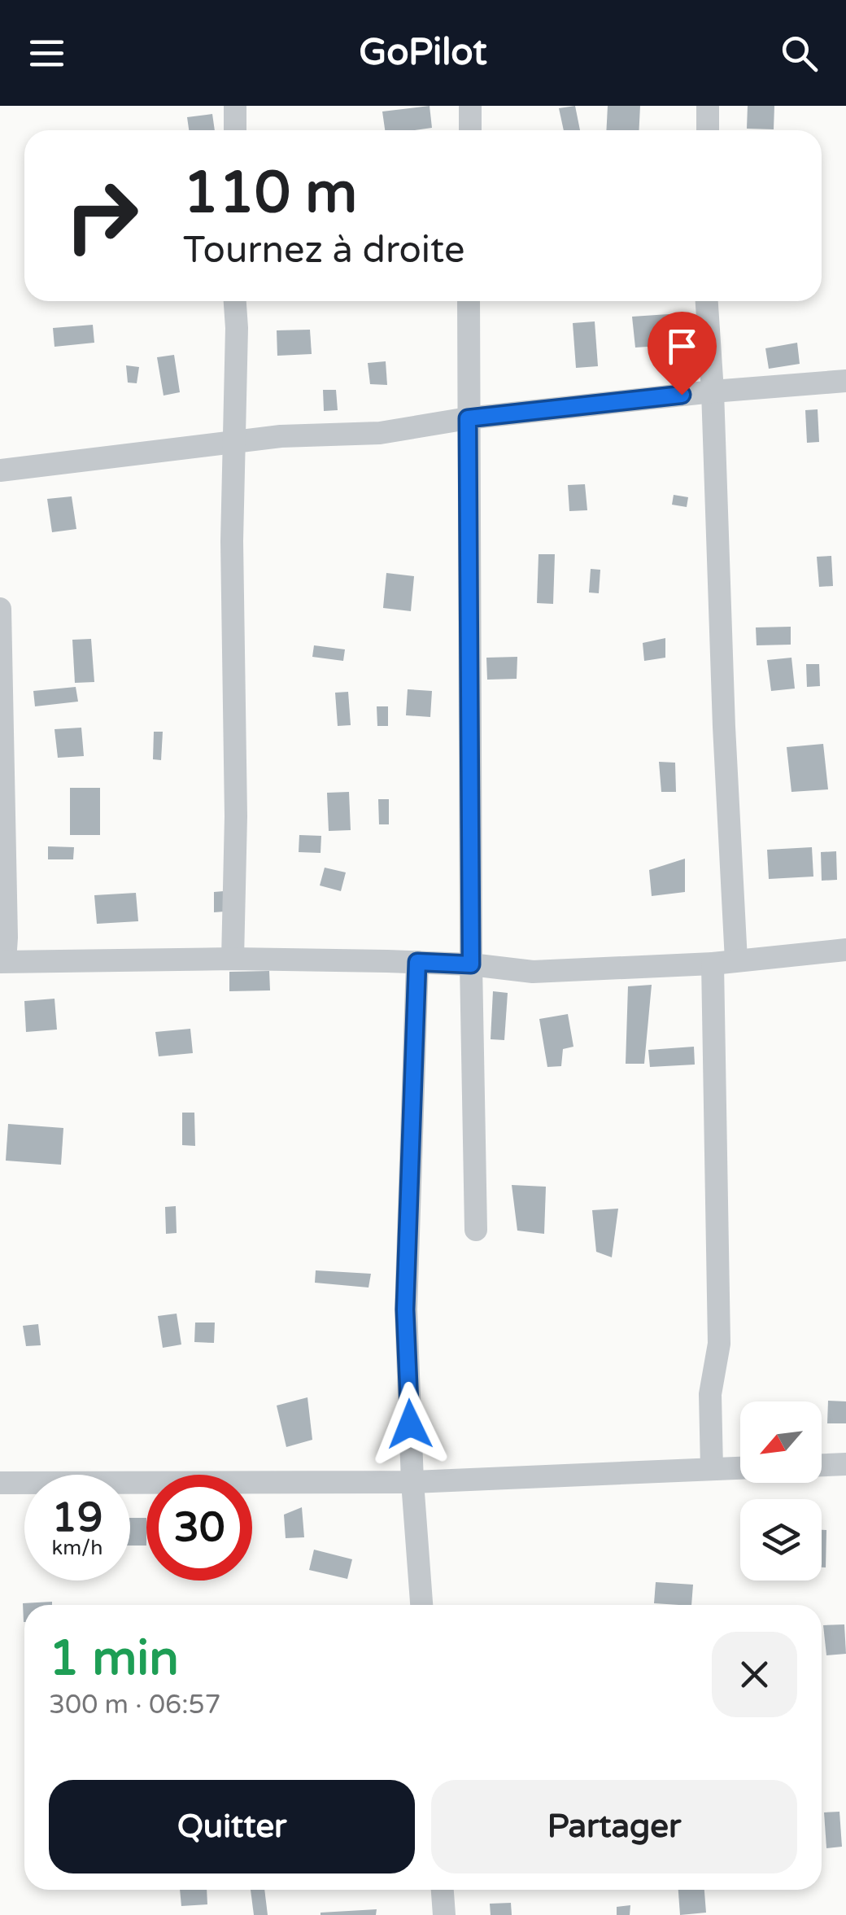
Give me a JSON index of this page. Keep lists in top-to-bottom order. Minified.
{"north":"bottom left","page":{"header":"GoPilot","turn":["110 m","Tournez à droite"],"speed":"19 km/h","limit":"30","heading":["1 min","300 m · 06:57"],"buttons":["Quitter","Partager"]}}
